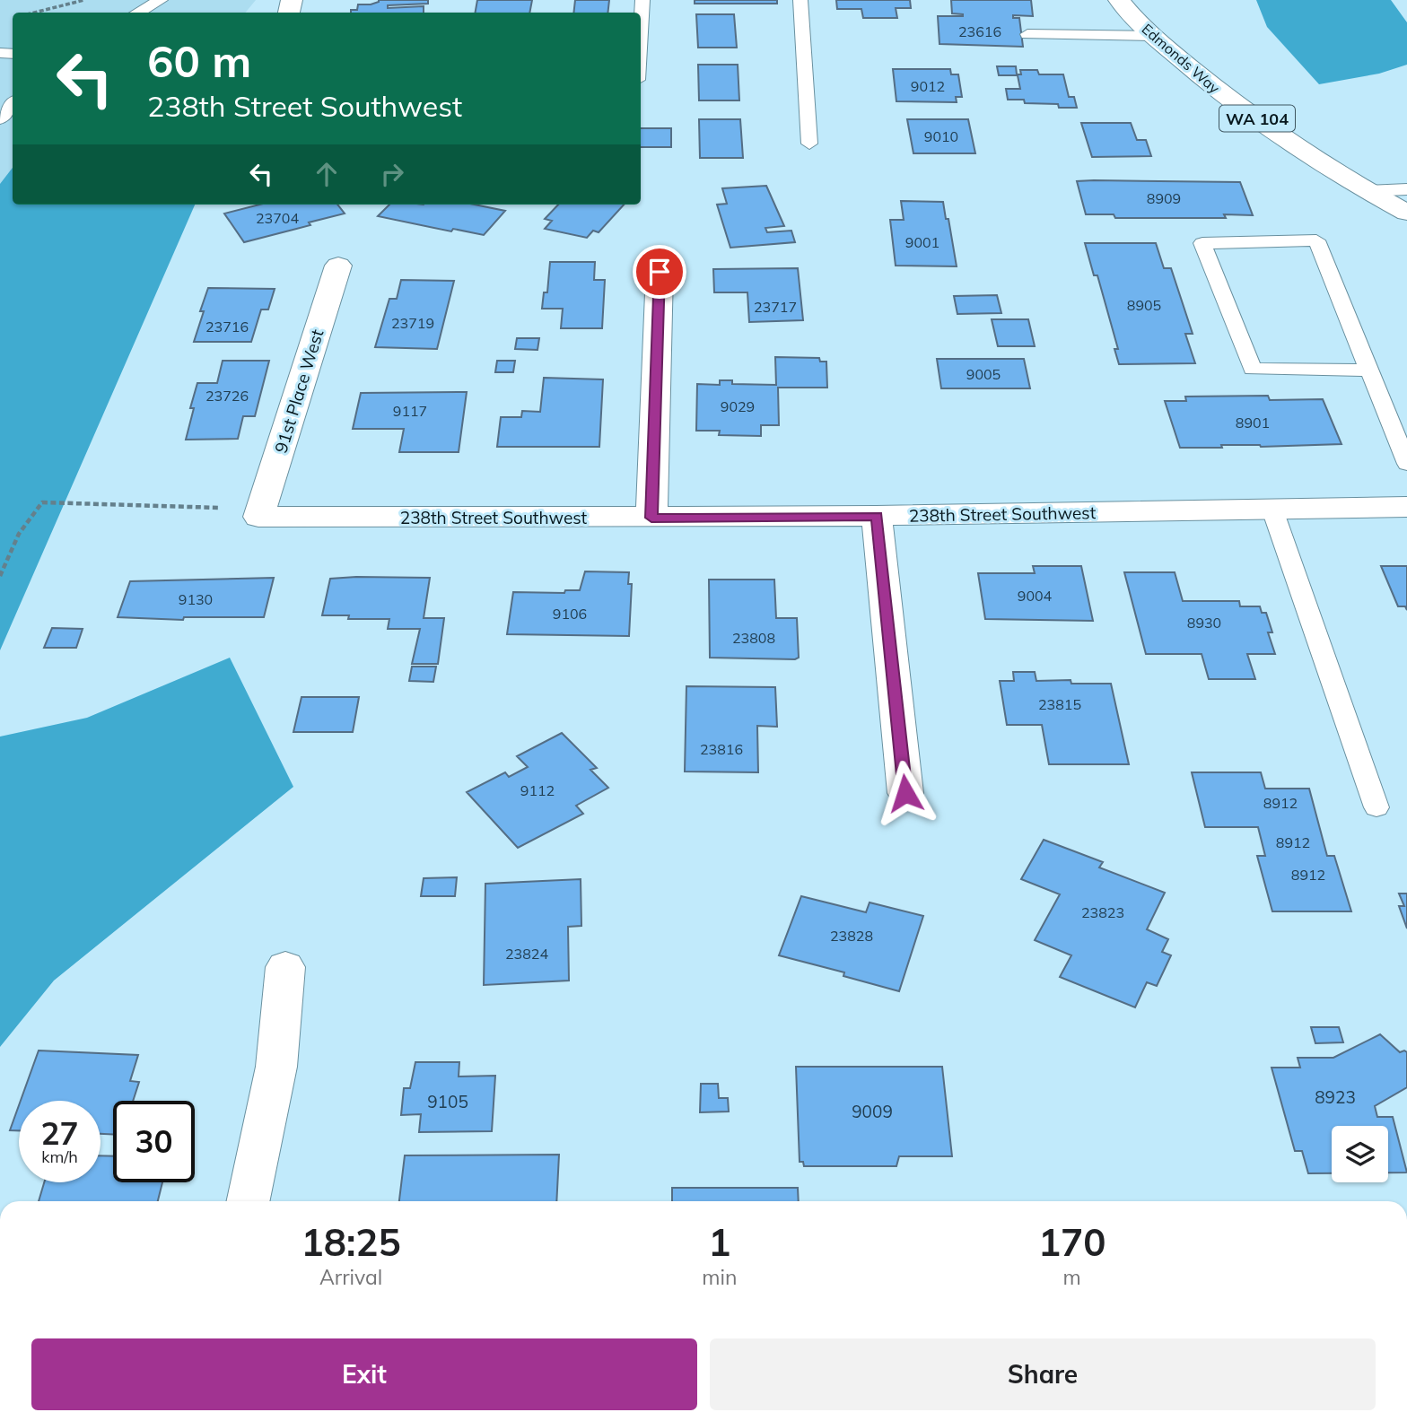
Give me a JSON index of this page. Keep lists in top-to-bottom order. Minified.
{"streets":{"street":["Edmonds Way","WA 104","91st Place West","238th Street Southwest"]},"crossings":[["91st Place West","238th Street Southwest"]],"house_numbers":["23616","9012","9010","8909","23704","9001","8905","23717","23719","23716","9005","23726","9029","9117","8901","9004","9130","9106","8930","23808","23815","23816","9112","8912","8912","8912","23823","23828","23824","8923","9105","9009"],"page":{"turn":["60 m","238th Street Southwest"],"speed":"27 km/h","limit":"30","eta":["18:25","Arrival","1","min","170","m"],"buttons":["Exit","Share"]}}
